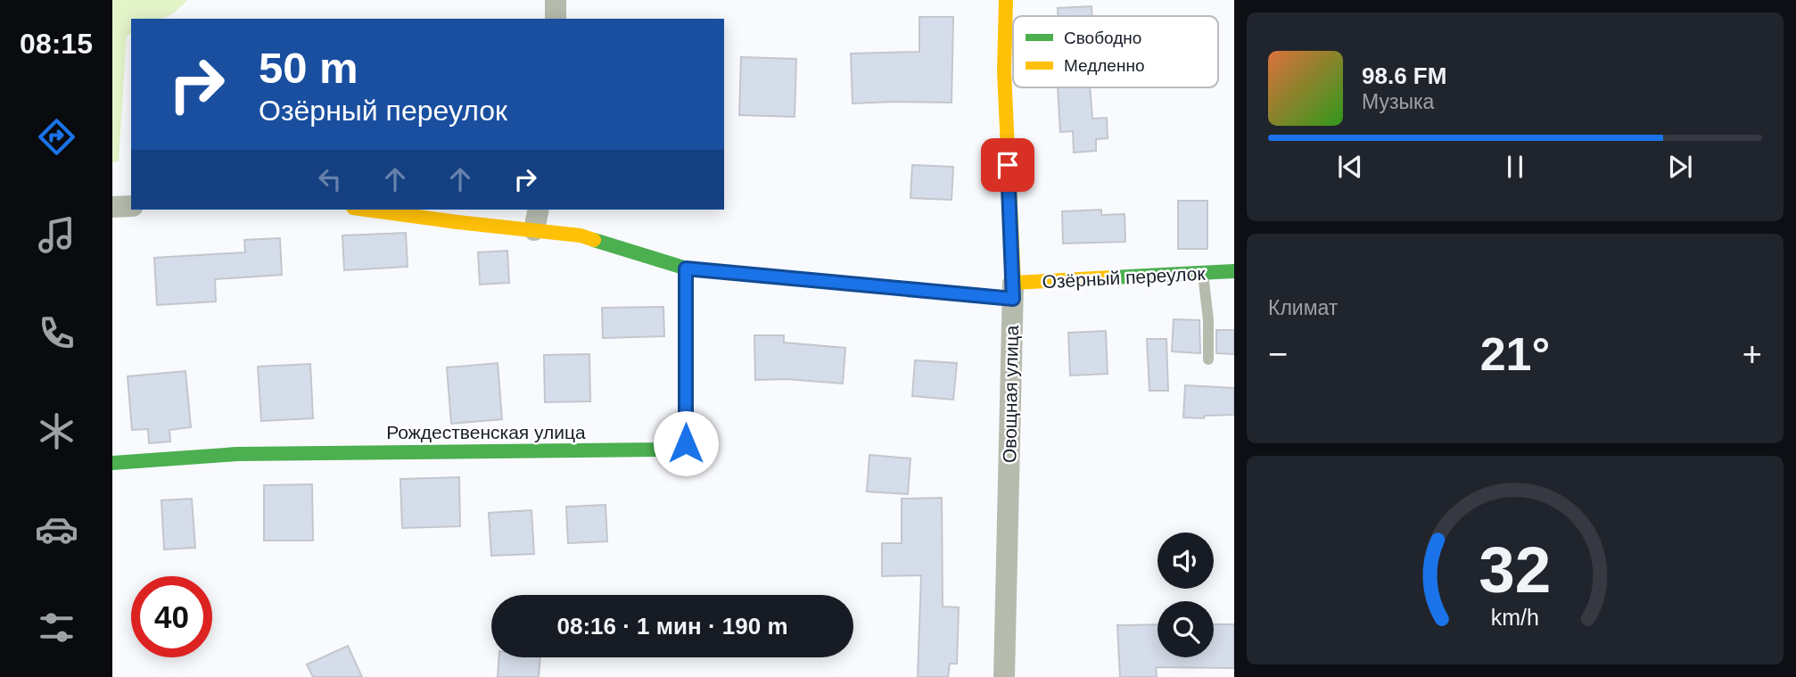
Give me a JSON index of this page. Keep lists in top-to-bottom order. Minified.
{"streets":{"street":["Озёрный переулок","Овощная улица","Рождественская улица"]},"crossings":[["Озёрный переулок","Овощная улица"],["Озёрный переулок","Рождественская улица"]],"legend":["Свободно","Медленно"],"page":{"tabs":"08:15","turn":["50 m","Озёрный переулок"],"song":["98.6 FM","Музыка"],"tile":"Климат","heat":["−","21°","+"],"limit":"40","trip":"08:16 · 1 мин · 190 m","gauge":["32","km/h"]}}
